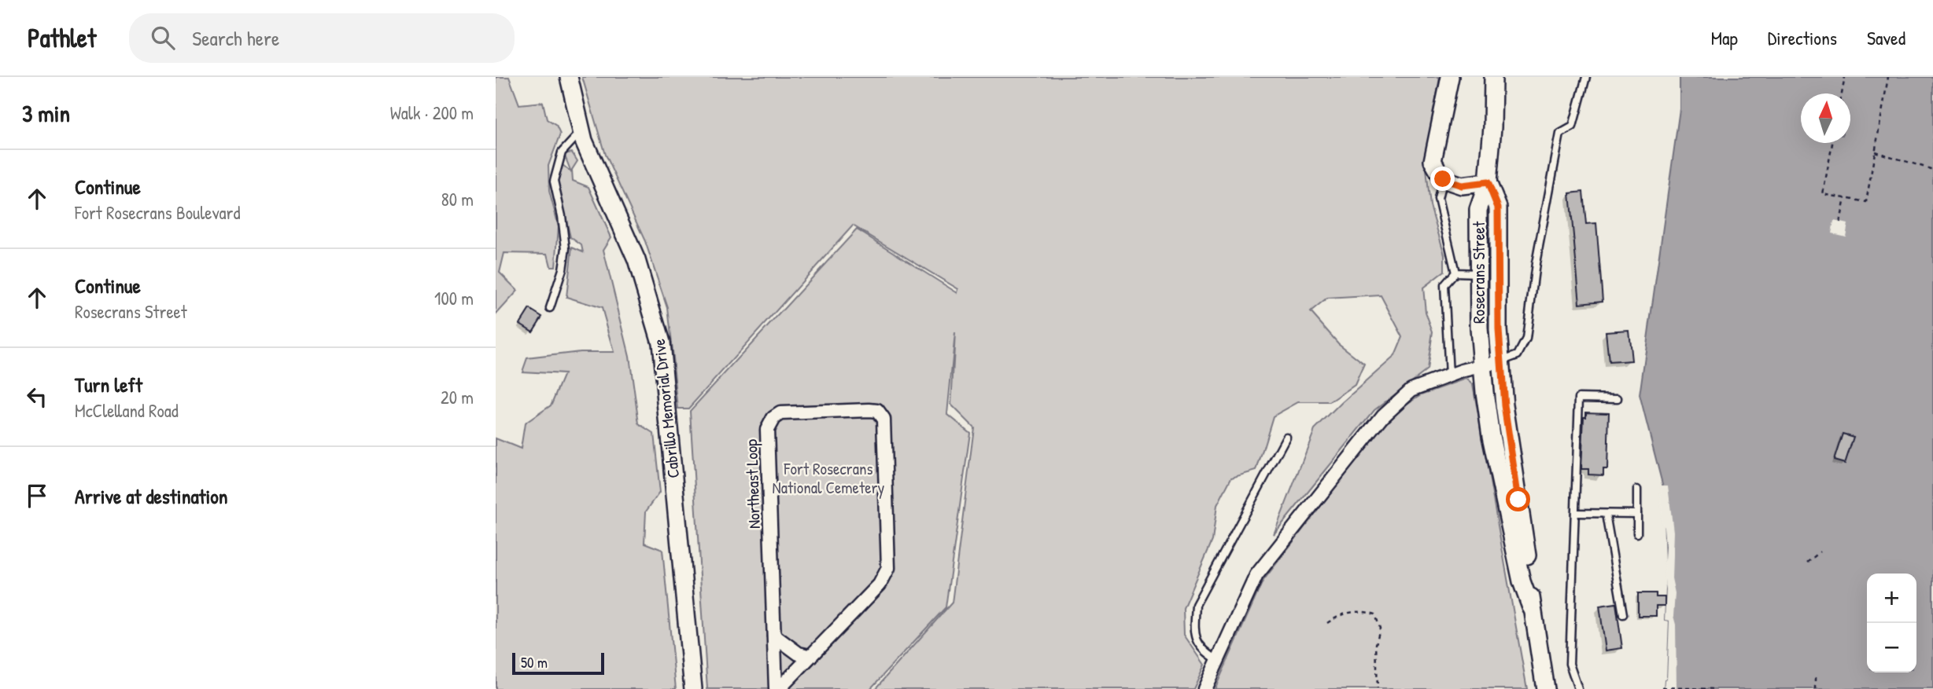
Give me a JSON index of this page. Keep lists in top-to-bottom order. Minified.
{"streets":{"street":["Rosecrans Street","Cabrillo Memorial Drive","Northeast Loop"]},"parks":["Fort Rosecrans National Cemetery"],"scale_bar":"50 m","north":"top","page":{"header":"Pathlet","search":"Search here","nav":["Map","Directions","Saved"],"heading":["3 min","Walk · 200 m"],"list":[["Continue","Fort Rosecrans Boulevard","80 m"],["Continue","Rosecrans Street","100 m"],["Turn left","McClelland Road","20 m"],"Arrive at destination"],"map_buttons":["+","−"],"scale":"50 m"}}
